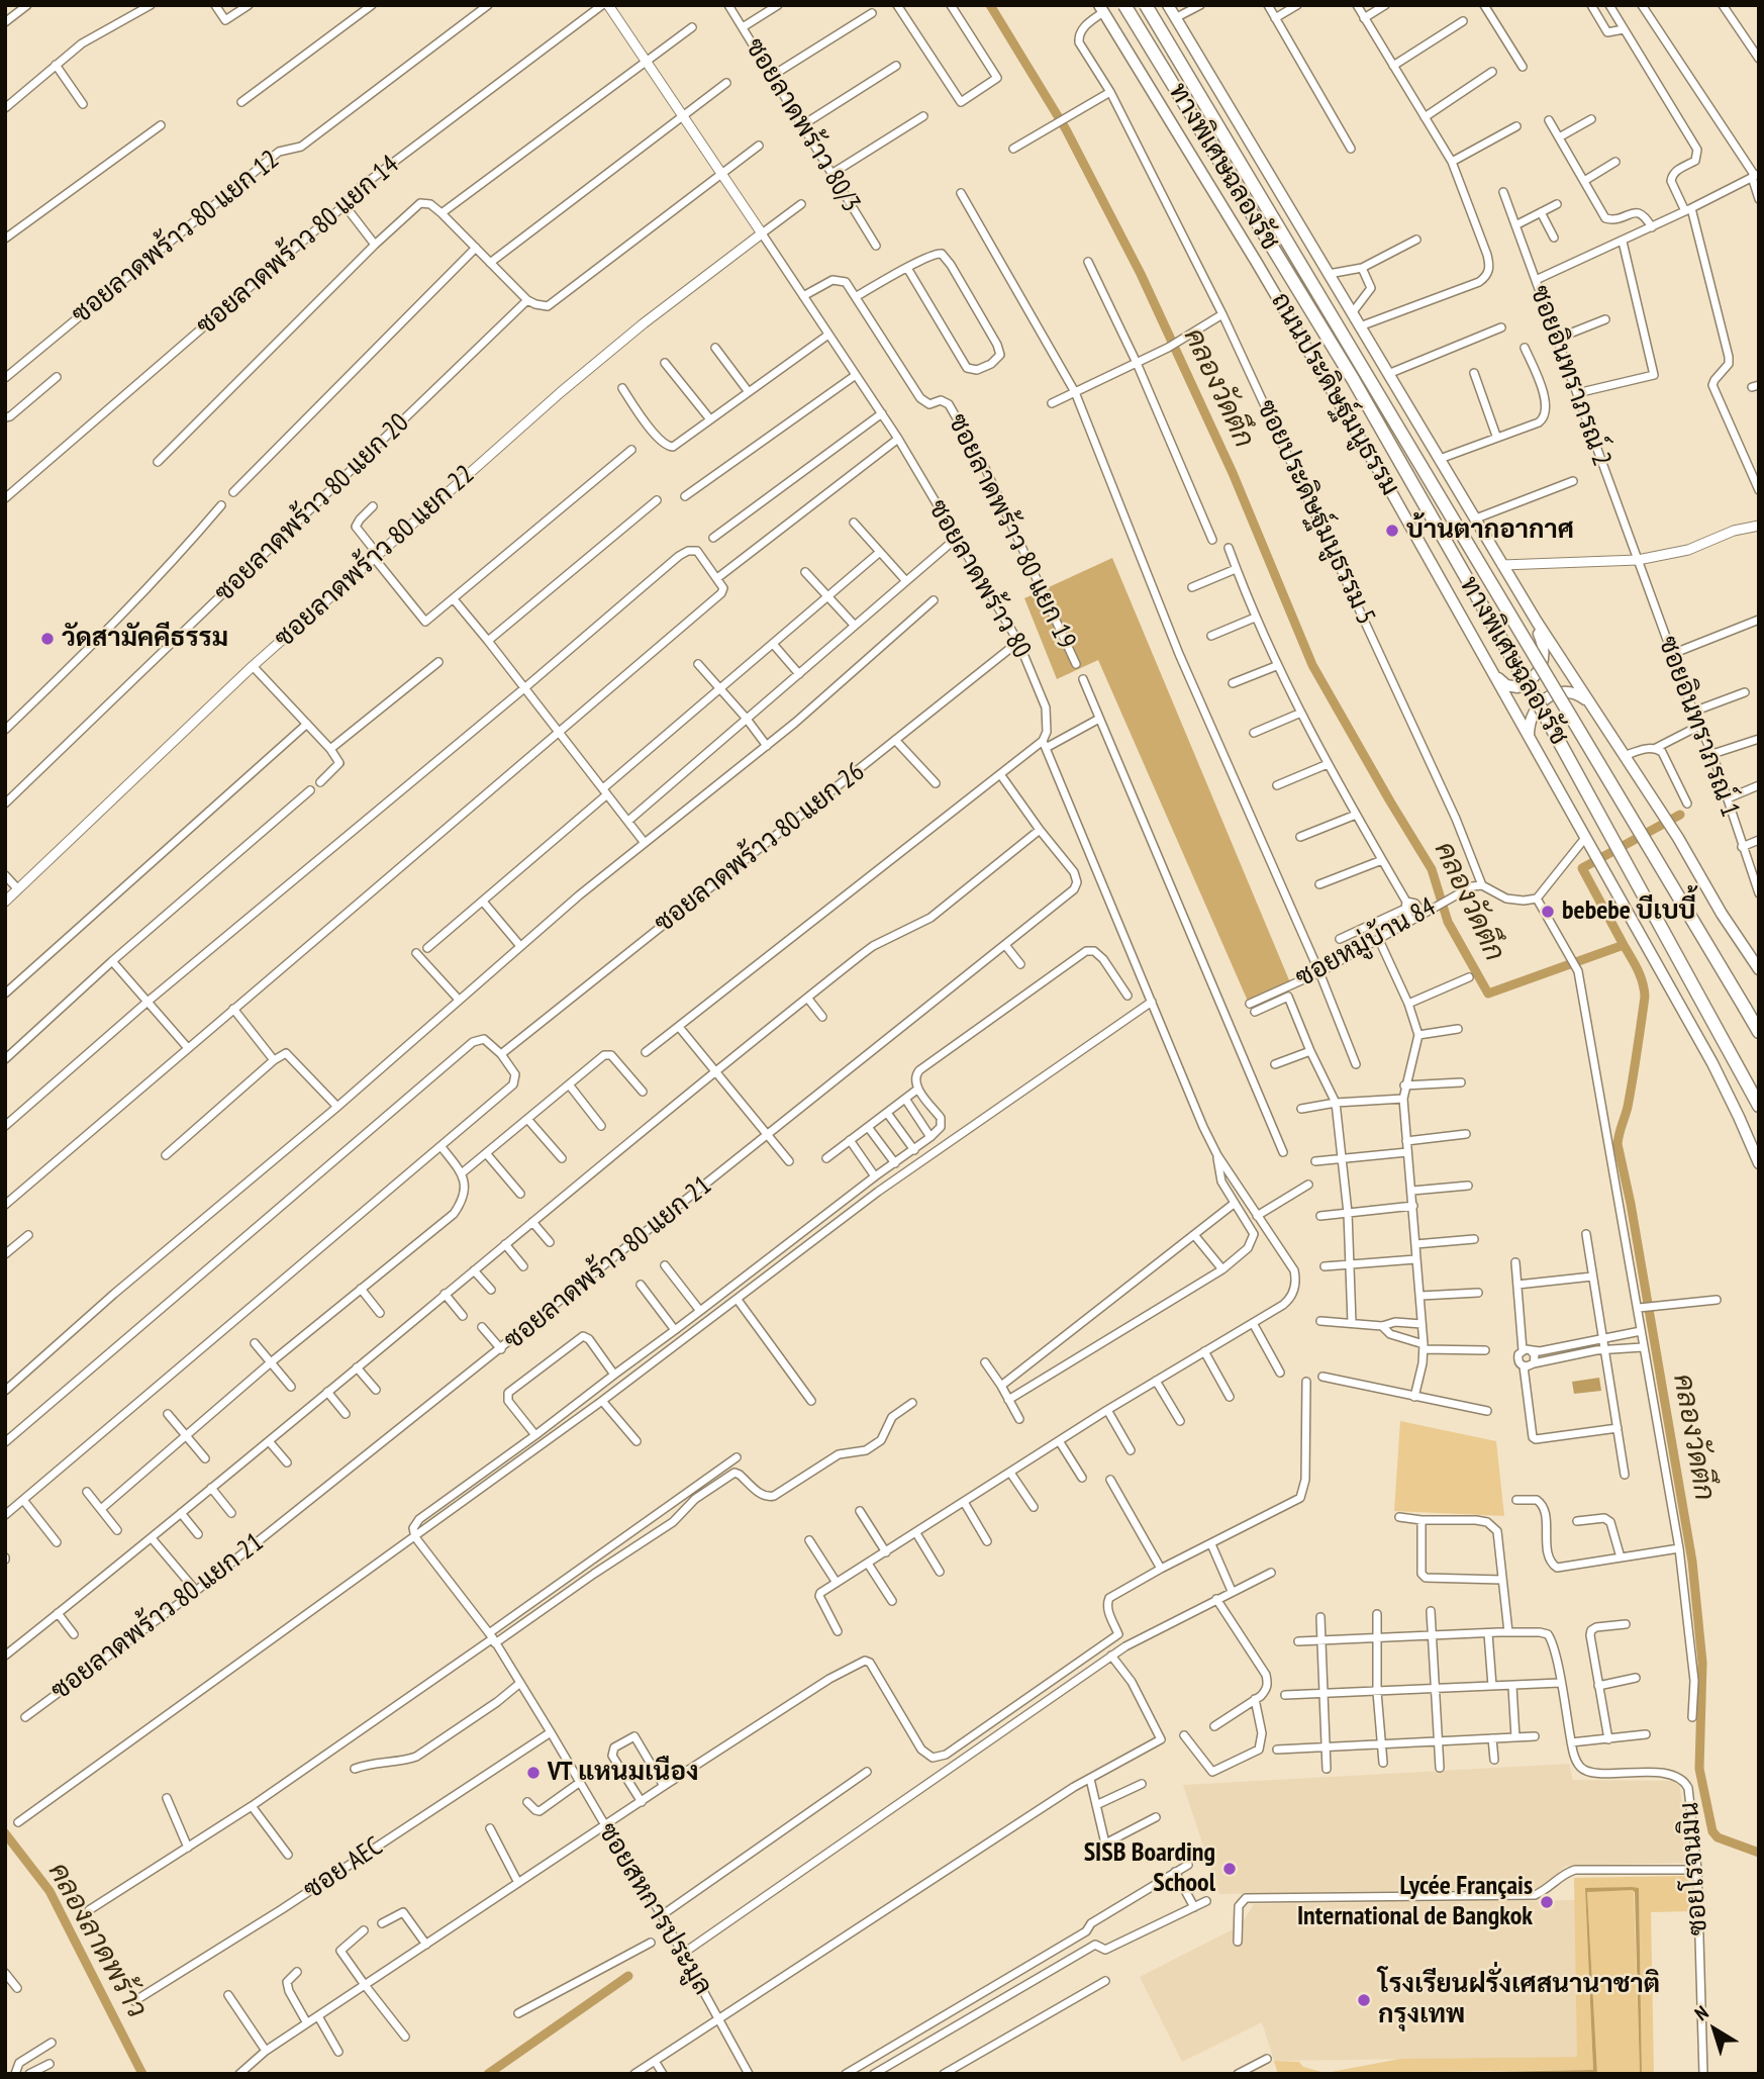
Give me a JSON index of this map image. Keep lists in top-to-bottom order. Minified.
{"streets":{"highway":["ทางพิเศษฉลองรัช"],"main road":["ถนนประดิษฐ์มนูธรรม"],"street":["ซอยลาดพร้าว 80/3","ซอยลาดพร้าว 80 แยก 12","ซอยลาดพร้าว 80 แยก 14","ซอยอินทราภรณ์ 2","ซอยลาดพร้าว 80 แยก 20","ซอยประดิษฐ์มนูธรรม 5","ซอยลาดพร้าว 80 แยก 19","ซอยลาดพร้าว 80 แยก 22","ซอยลาดพร้าว 80","ซอยอินทราภรณ์ 1","ซอยลาดพร้าว 80 แยก 26","ซอยหมู่บ้าน 84","ซอยลาดพร้าว 80 แยก 21","ซอย AEC","ซอยโรจนมิน","ซอยสหการประมูล"]},"crossings":[["ซอยอินทราภรณ์ 2","ซอยอินทราภรณ์ 1"],["ถนนประดิษฐ์มนูธรรม","ซอยประดิษฐ์มนูธรรม 5"],["ซอยประดิษฐ์มนูธรรม 5","ซอยหมู่บ้าน 84"],["ซอยลาดพร้าว 80 แยก 22","ซอยลาดพร้าว 80"],["ซอยลาดพร้าว 80","ซอยลาดพร้าว 80 แยก 26"],["ซอย AEC","ซอยสหการประมูล"]],"water":["คลองวัดตึก","คลองลาดพร้าว"],"places":["บ้านตากอากาศ","วัดสามัคคีธรรม","bebebe บีเบบี้","VT แหนมเนือง","SISB Boarding School","Lycée Français International de Bangkok","โรงเรียนฝรั่งเศสนานาชาติ กรุงเทพ"],"north":"top left"}
